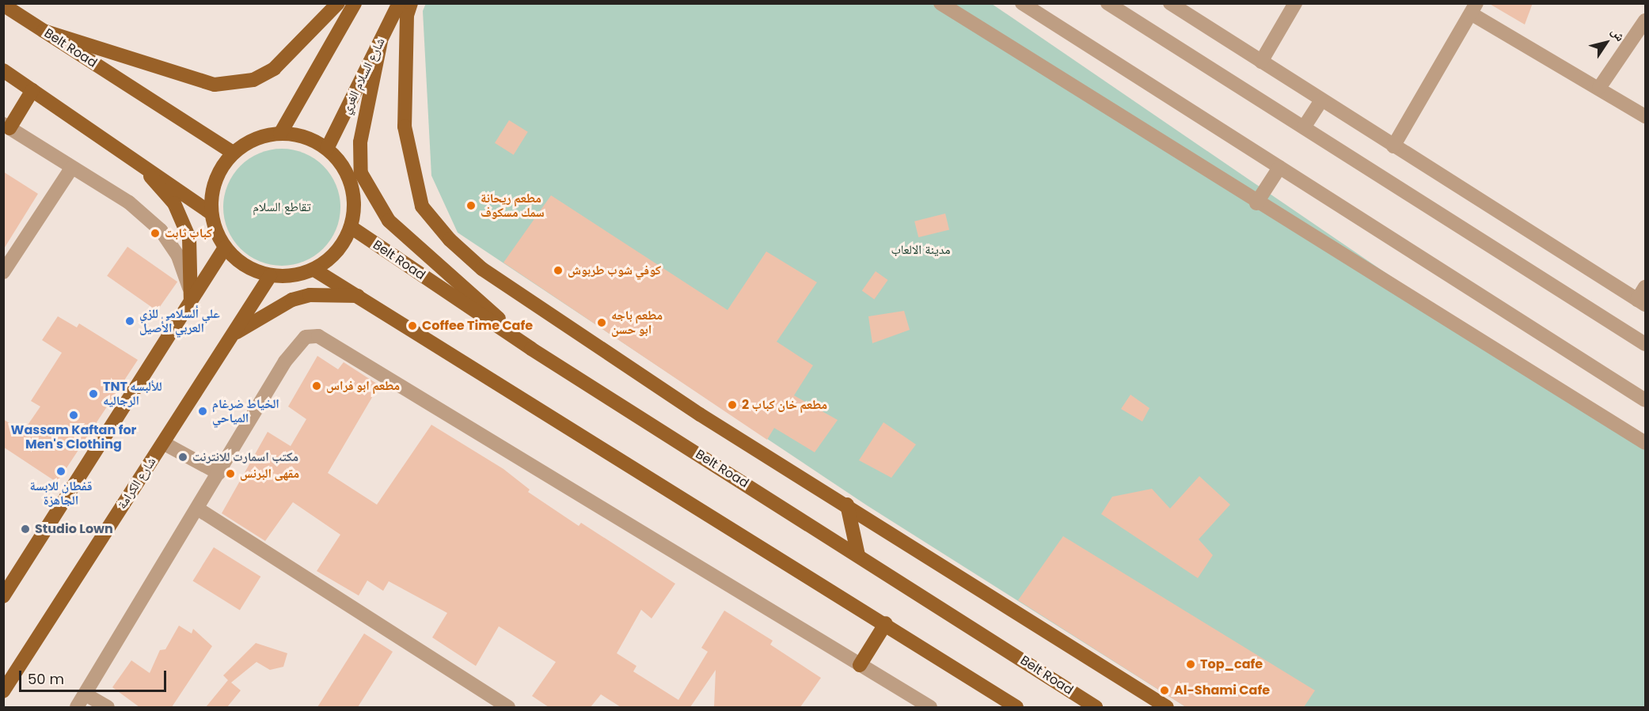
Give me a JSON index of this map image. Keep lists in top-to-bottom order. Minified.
{"streets":{"main road":["Belt Road","شارع السلام الغري","شارع الكرامة"]},"crossings":[["Belt Road","شارع السلام الغري"],["Belt Road","شارع الكرامة"],["شارع السلام الغري","شارع الكرامة"]],"parks":["تقاطع السلام","مدينة الالعاب"],"places":["مطعم ريحانة سمك مسكوف","كباب ثابت","كوفي شوب طربوش","علي ألسلامي للزي العربي الأصيل","مطعم باجه ابو حسن","Coffee Time Cafe","مطعم ابو فراس","TNT للألبسه الرجاليه","مطعم خان كباب 2","الخياط ضرغام المياحي","Wassam Kaftan for Men's Clothing","مكتب اسمارت للانترنت","قفطان للابسة الجاهزة","مقهى البرنس","Studio Lown","Top_cafe","Al-Shami Cafe"],"scale_bar":"50 m","north":"top right"}
